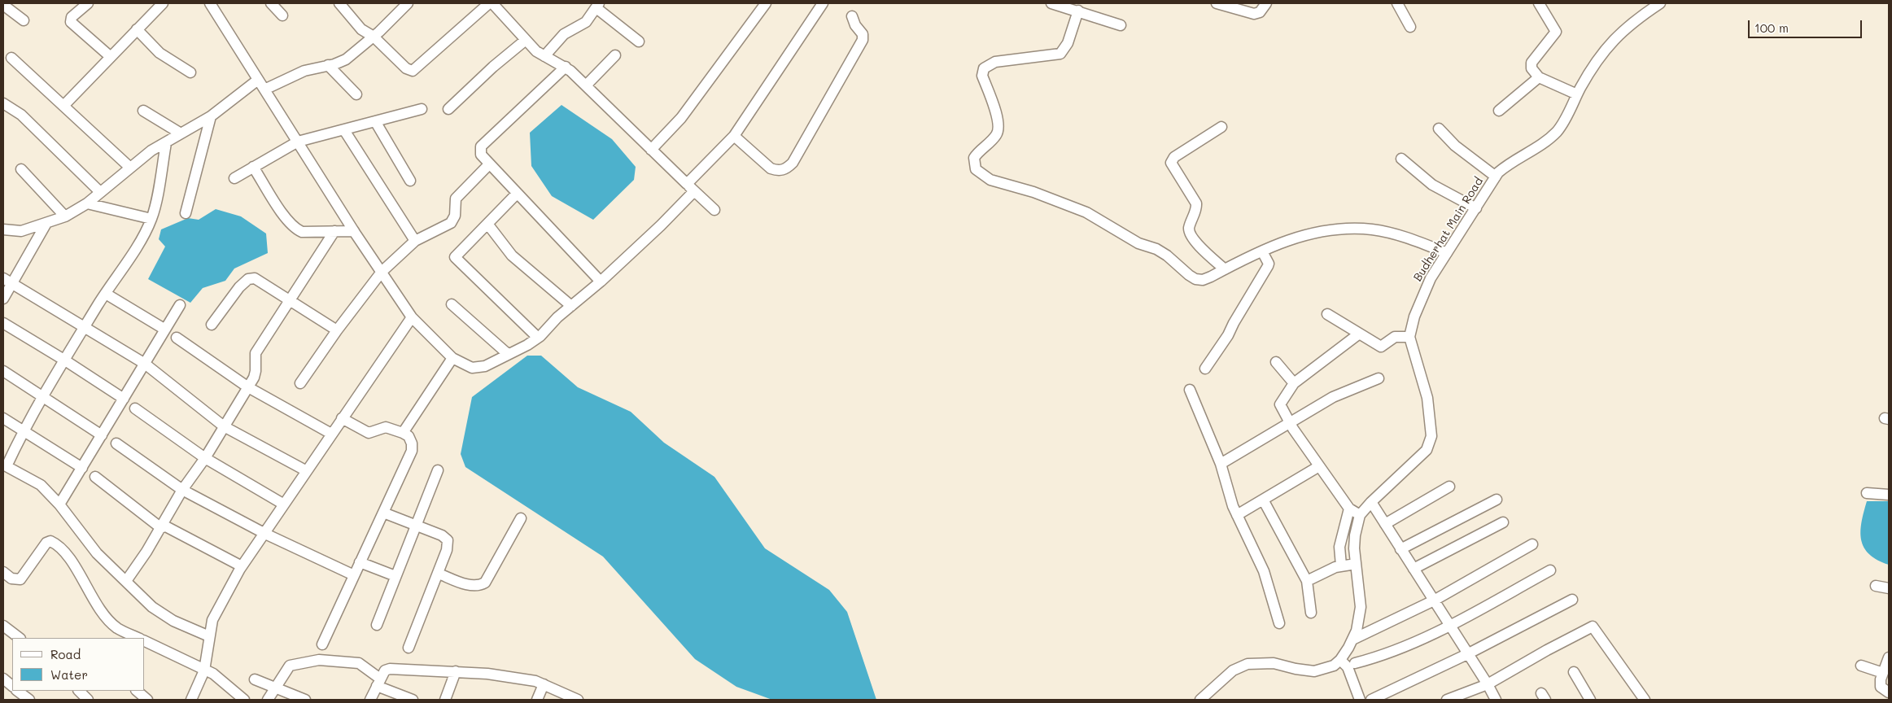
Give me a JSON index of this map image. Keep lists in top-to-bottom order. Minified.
{"streets":{"street":["Budherhat Main Road"]},"legend":["Road","Water"],"scale_bar":"100 m"}
